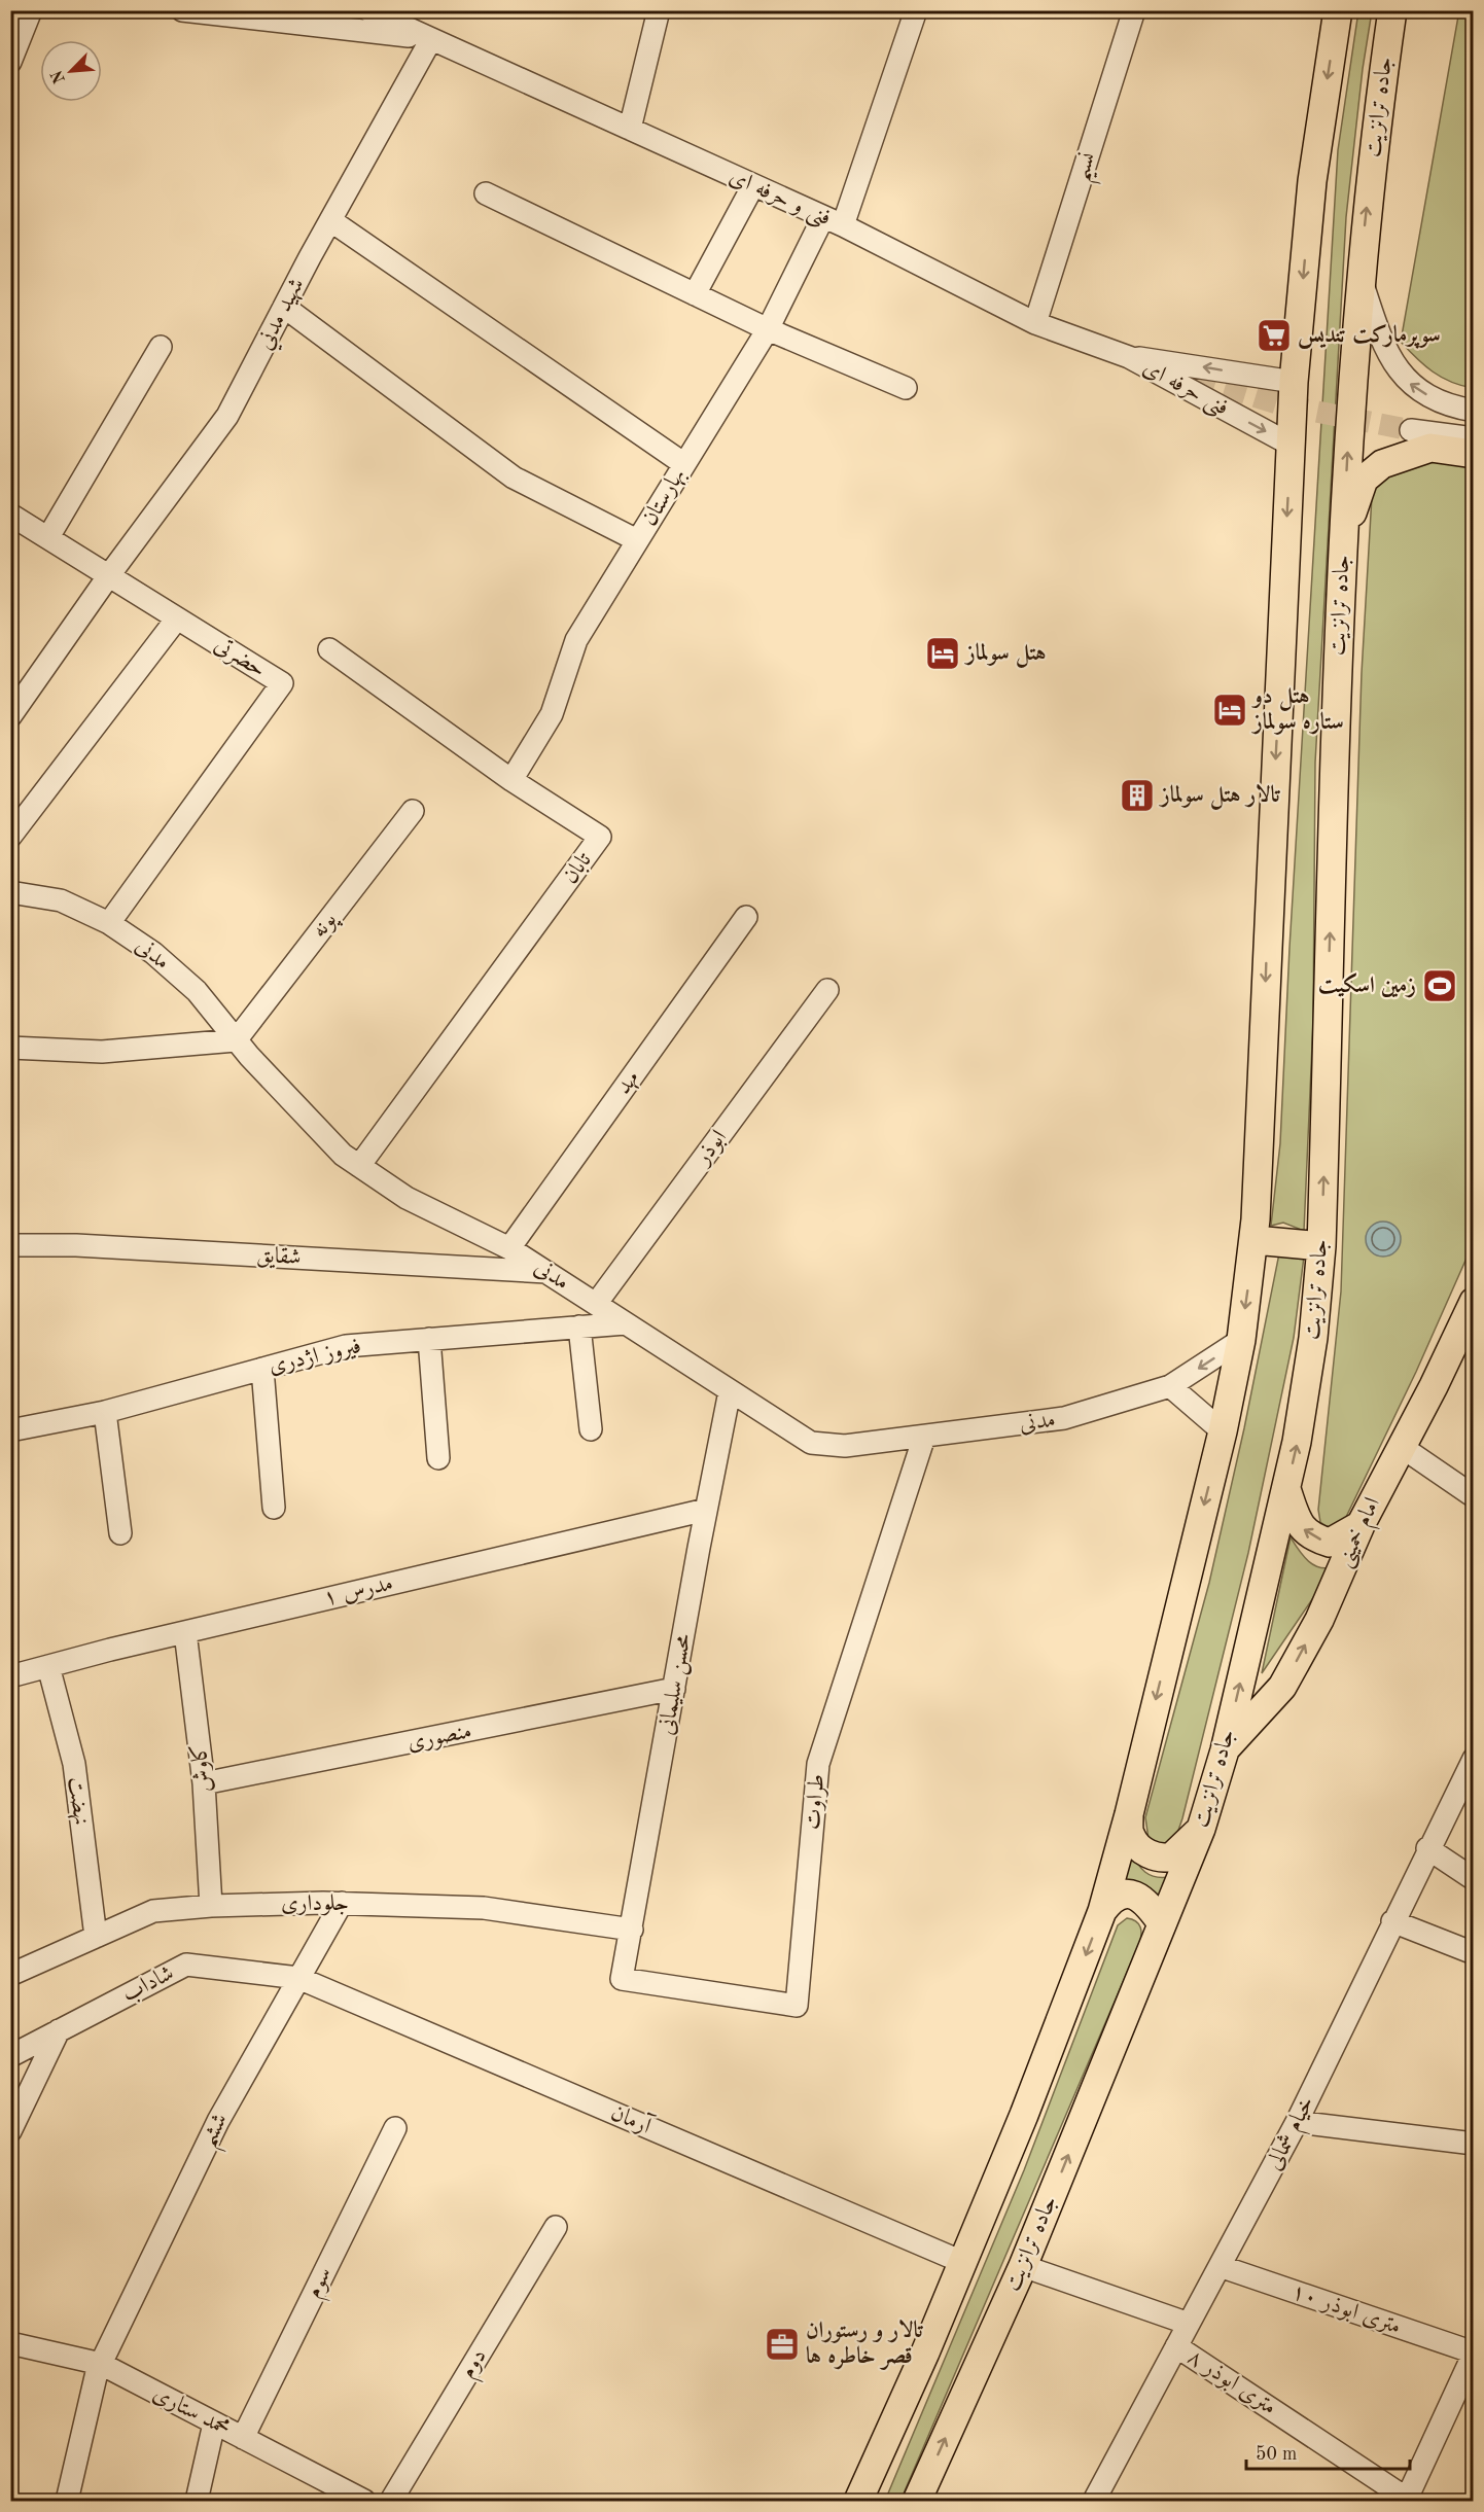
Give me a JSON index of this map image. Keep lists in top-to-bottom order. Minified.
{"streets":{"main road":["جاده ترانزیت","امام خمینی"],"street":["نسيم","فنی و حرفه ای","شهيد مدني","فنی حرفه ای","بهارستان","حضرتی","تابان","پونه","مدنی","مهد","ابوذر","شقایق","فیروز اژدری","مدرس ۱","محسن سلیمانی","منصوری","کاوش","نهضت","طراوت","جلوداری","شاداب","آرمان","ششم","خیام شمالی","سوم","۱۰ متری ابوذر","دوم","۸ متری ابوذر","محمد ستاری"]},"crossings":[["جاده ترانزیت","امام خمینی"],["نسيم","فنی و حرفه ای"],["فنی و حرفه ای","شهيد مدني"],["فنی و حرفه ای","فنی حرفه ای"],["فنی و حرفه ای","بهارستان"],["شهيد مدني","حضرتی"],["بهارستان","تابان"],["حضرتی","مدنی"],["تابان","مدنی"],["پونه","مدنی"],["مدنی","مهد"],["مدنی","ابوذر"],["مدنی","شقایق"],["مدنی","فیروز اژدری"],["مدنی","محسن سلیمانی"],["مدنی","طراوت"],["مدرس ۱","محسن سلیمانی"],["مدرس ۱","کاوش"],["مدرس ۱","نهضت"],["محسن سلیمانی","منصوری"],["محسن سلیمانی","طراوت"],["محسن سلیمانی","جلوداری"],["منصوری","کاوش"],["کاوش","جلوداری"],["نهضت","جلوداری"],["جلوداری","ششم"],["شاداب","آرمان"],["شاداب","ششم"],["آرمان","ششم"],["ششم","محمد ستاری"],["خیام شمالی","۱۰ متری ابوذر"],["خیام شمالی","۸ متری ابوذر"],["سوم","محمد ستاری"]],"places":{"supermarket":["سوپرمارکت تندیس"],"hotel":["هتل سولماز","هتل دو ستاره سولماز"],"building":["تالار هتل سولماز"],"sports":["زمین اسکیت"],"office":["تالار و رستوران قصر خاطره ها"]},"scale_bar":"50 m","north":"bottom left"}
